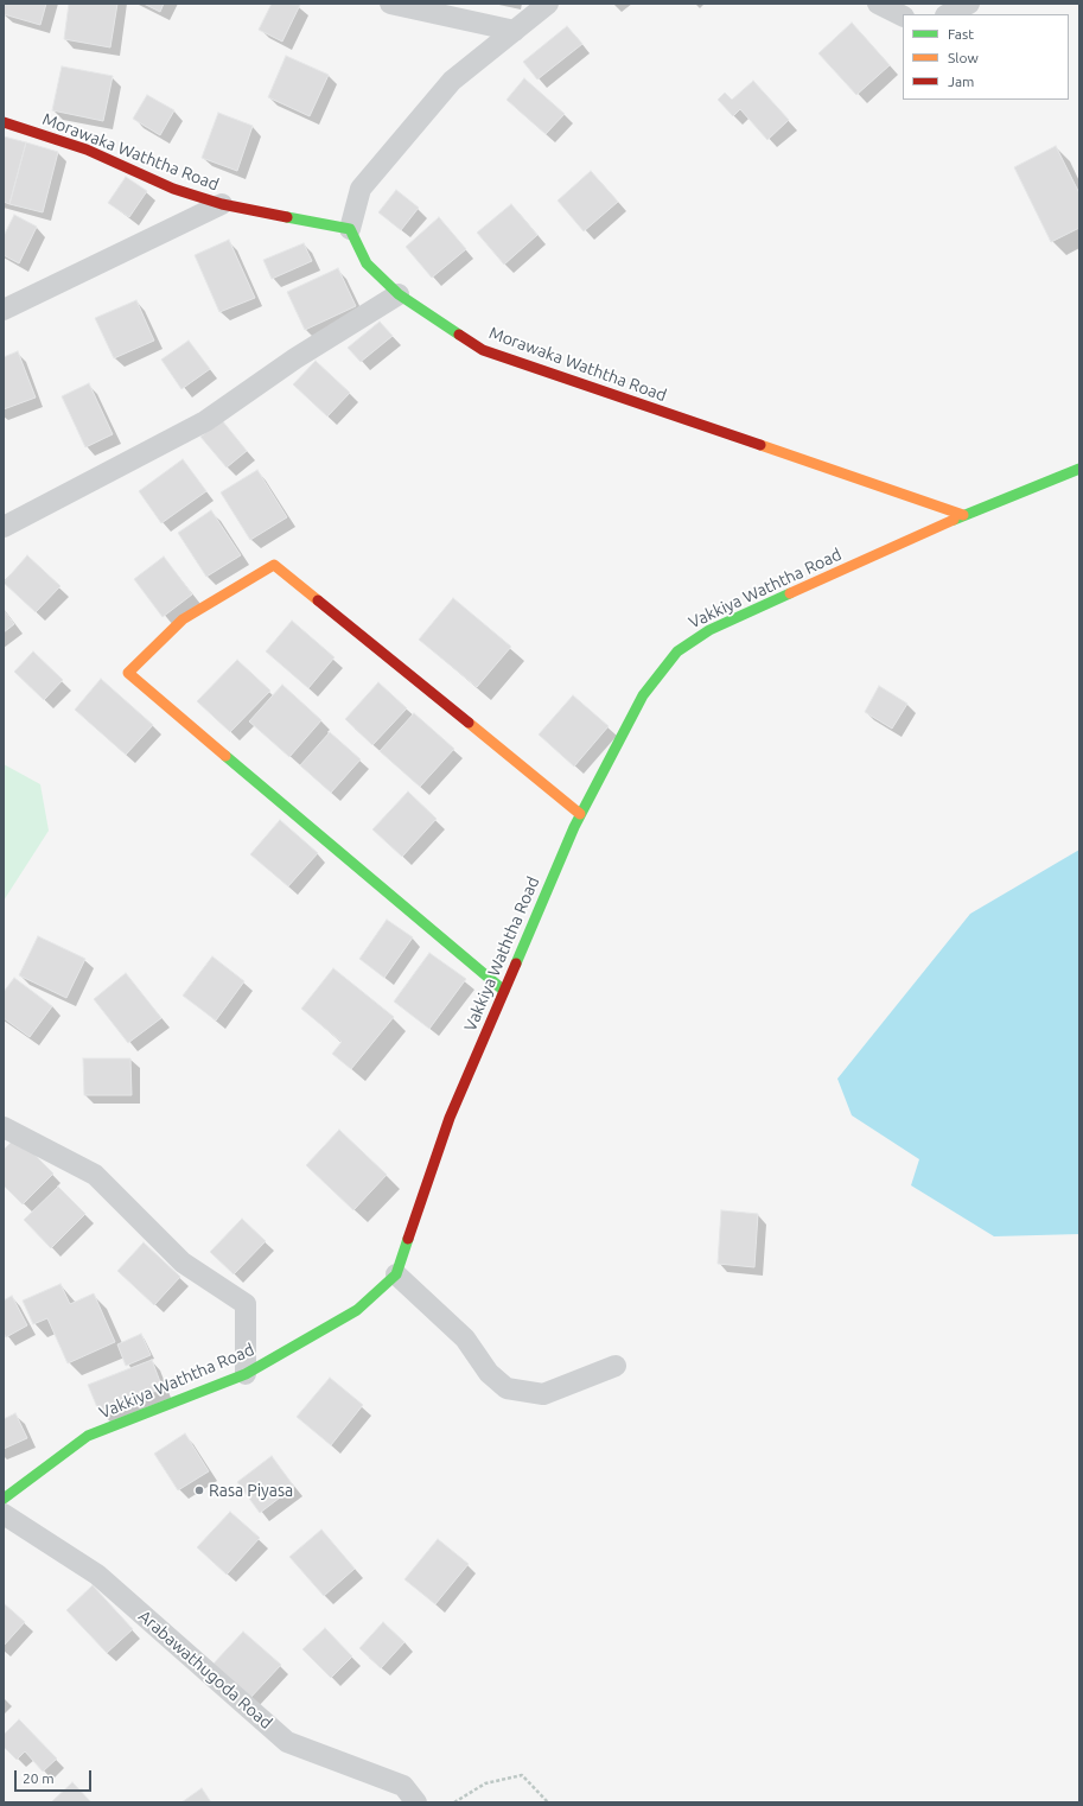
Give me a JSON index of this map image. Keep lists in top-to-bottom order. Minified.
{"streets":{"street":["Morawaka Waththa Road","Vakkiya Waththa Road","Arabawathugoda Road"]},"crossings":[["Morawaka Waththa Road","Vakkiya Waththa Road"]],"places":["Rasa Piyasa"],"legend":["Fast","Slow","Jam"],"scale_bar":"20 m"}
